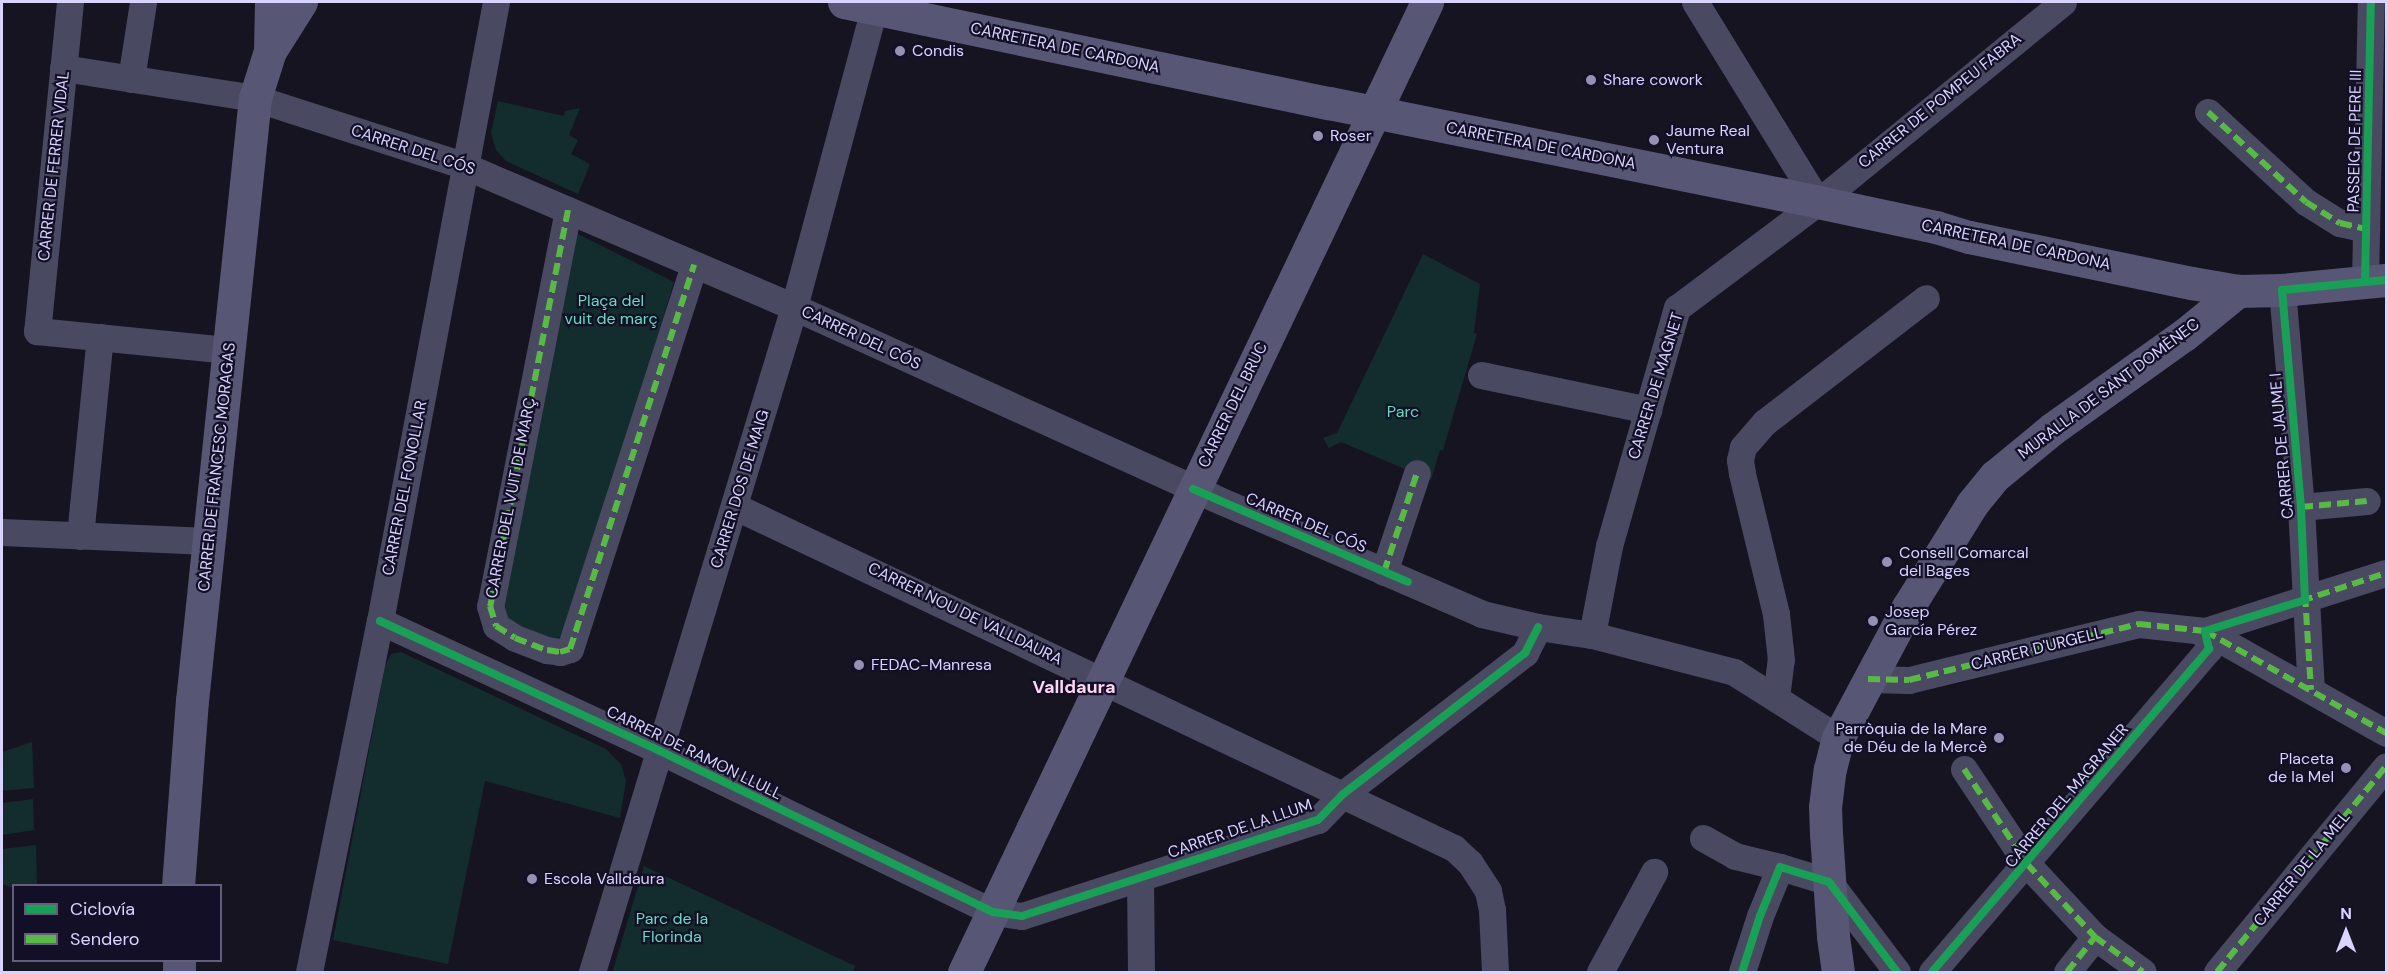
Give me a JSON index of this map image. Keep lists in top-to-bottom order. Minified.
{"streets":{"street":["CARRETERA DE CARDONA","CARRER DE POMPEU FABRA","PASSEIG DE PERE III","CARRER DEL CÓS","CARRER DE FERRER VIDAL","CARRER DE MAGNET","MURALLA DE SANT DOMÈNEC","CARRER DEL BRUC","CARRER DE JAUME I","CARRER DE FRANCESC MORAGAS","CARRER DEL FONOLLAR","CARRER DOS DE MAIG","CARRER DEL VUIT DE MARÇ","CARRER NOU DE VALLDAURA","CARRER D'URGELL","CARRER DE RAMON LLULL","CARRER DEL MAGRANER","CARRER DE LA LLUM","CARRER DE LA MEL"]},"crossings":[["CARRETERA DE CARDONA","CARRER DE POMPEU FABRA"],["CARRETERA DE CARDONA","CARRER DE MAGNET"],["CARRETERA DE CARDONA","MURALLA DE SANT DOMÈNEC"],["CARRETERA DE CARDONA","CARRER DEL BRUC"],["CARRETERA DE CARDONA","CARRER DOS DE MAIG"],["CARRER DE POMPEU FABRA","CARRER DE MAGNET"],["CARRER DEL CÓS","CARRER DE FERRER VIDAL"],["CARRER DEL CÓS","CARRER DE MAGNET"],["CARRER DEL CÓS","MURALLA DE SANT DOMÈNEC"],["CARRER DEL CÓS","CARRER DEL BRUC"],["CARRER DEL CÓS","CARRER DE FRANCESC MORAGAS"],["CARRER DEL CÓS","CARRER DEL FONOLLAR"],["CARRER DEL CÓS","CARRER DOS DE MAIG"],["CARRER DEL CÓS","CARRER DEL VUIT DE MARÇ"],["CARRER DEL CÓS","CARRER DE LA LLUM"],["MURALLA DE SANT DOMÈNEC","CARRER D'URGELL"],["CARRER DEL BRUC","CARRER NOU DE VALLDAURA"],["CARRER DEL BRUC","CARRER DE RAMON LLULL"],["CARRER DEL BRUC","CARRER DE LA LLUM"],["CARRER DEL FONOLLAR","CARRER DE RAMON LLULL"],["CARRER DOS DE MAIG","CARRER NOU DE VALLDAURA"],["CARRER DOS DE MAIG","CARRER DE RAMON LLULL"],["CARRER NOU DE VALLDAURA","CARRER DE LA LLUM"],["CARRER D'URGELL","CARRER DEL MAGRANER"],["CARRER DE RAMON LLULL","CARRER DE LA LLUM"]],"districts":["Valldaura"],"parks":["Plaça del vuit de març","Parc","Parc de la Florinda"],"places":["Condis","Share cowork","Roser","Jaume Real Ventura","Consell Comarcal del Bages","Josep García Pérez","FEDAC-Manresa","Parròquia de la Mare de Déu de la Mercè","Placeta de la Mel","Escola Valldaura"],"legend":["Ciclovía","Sendero"],"north":"top"}
